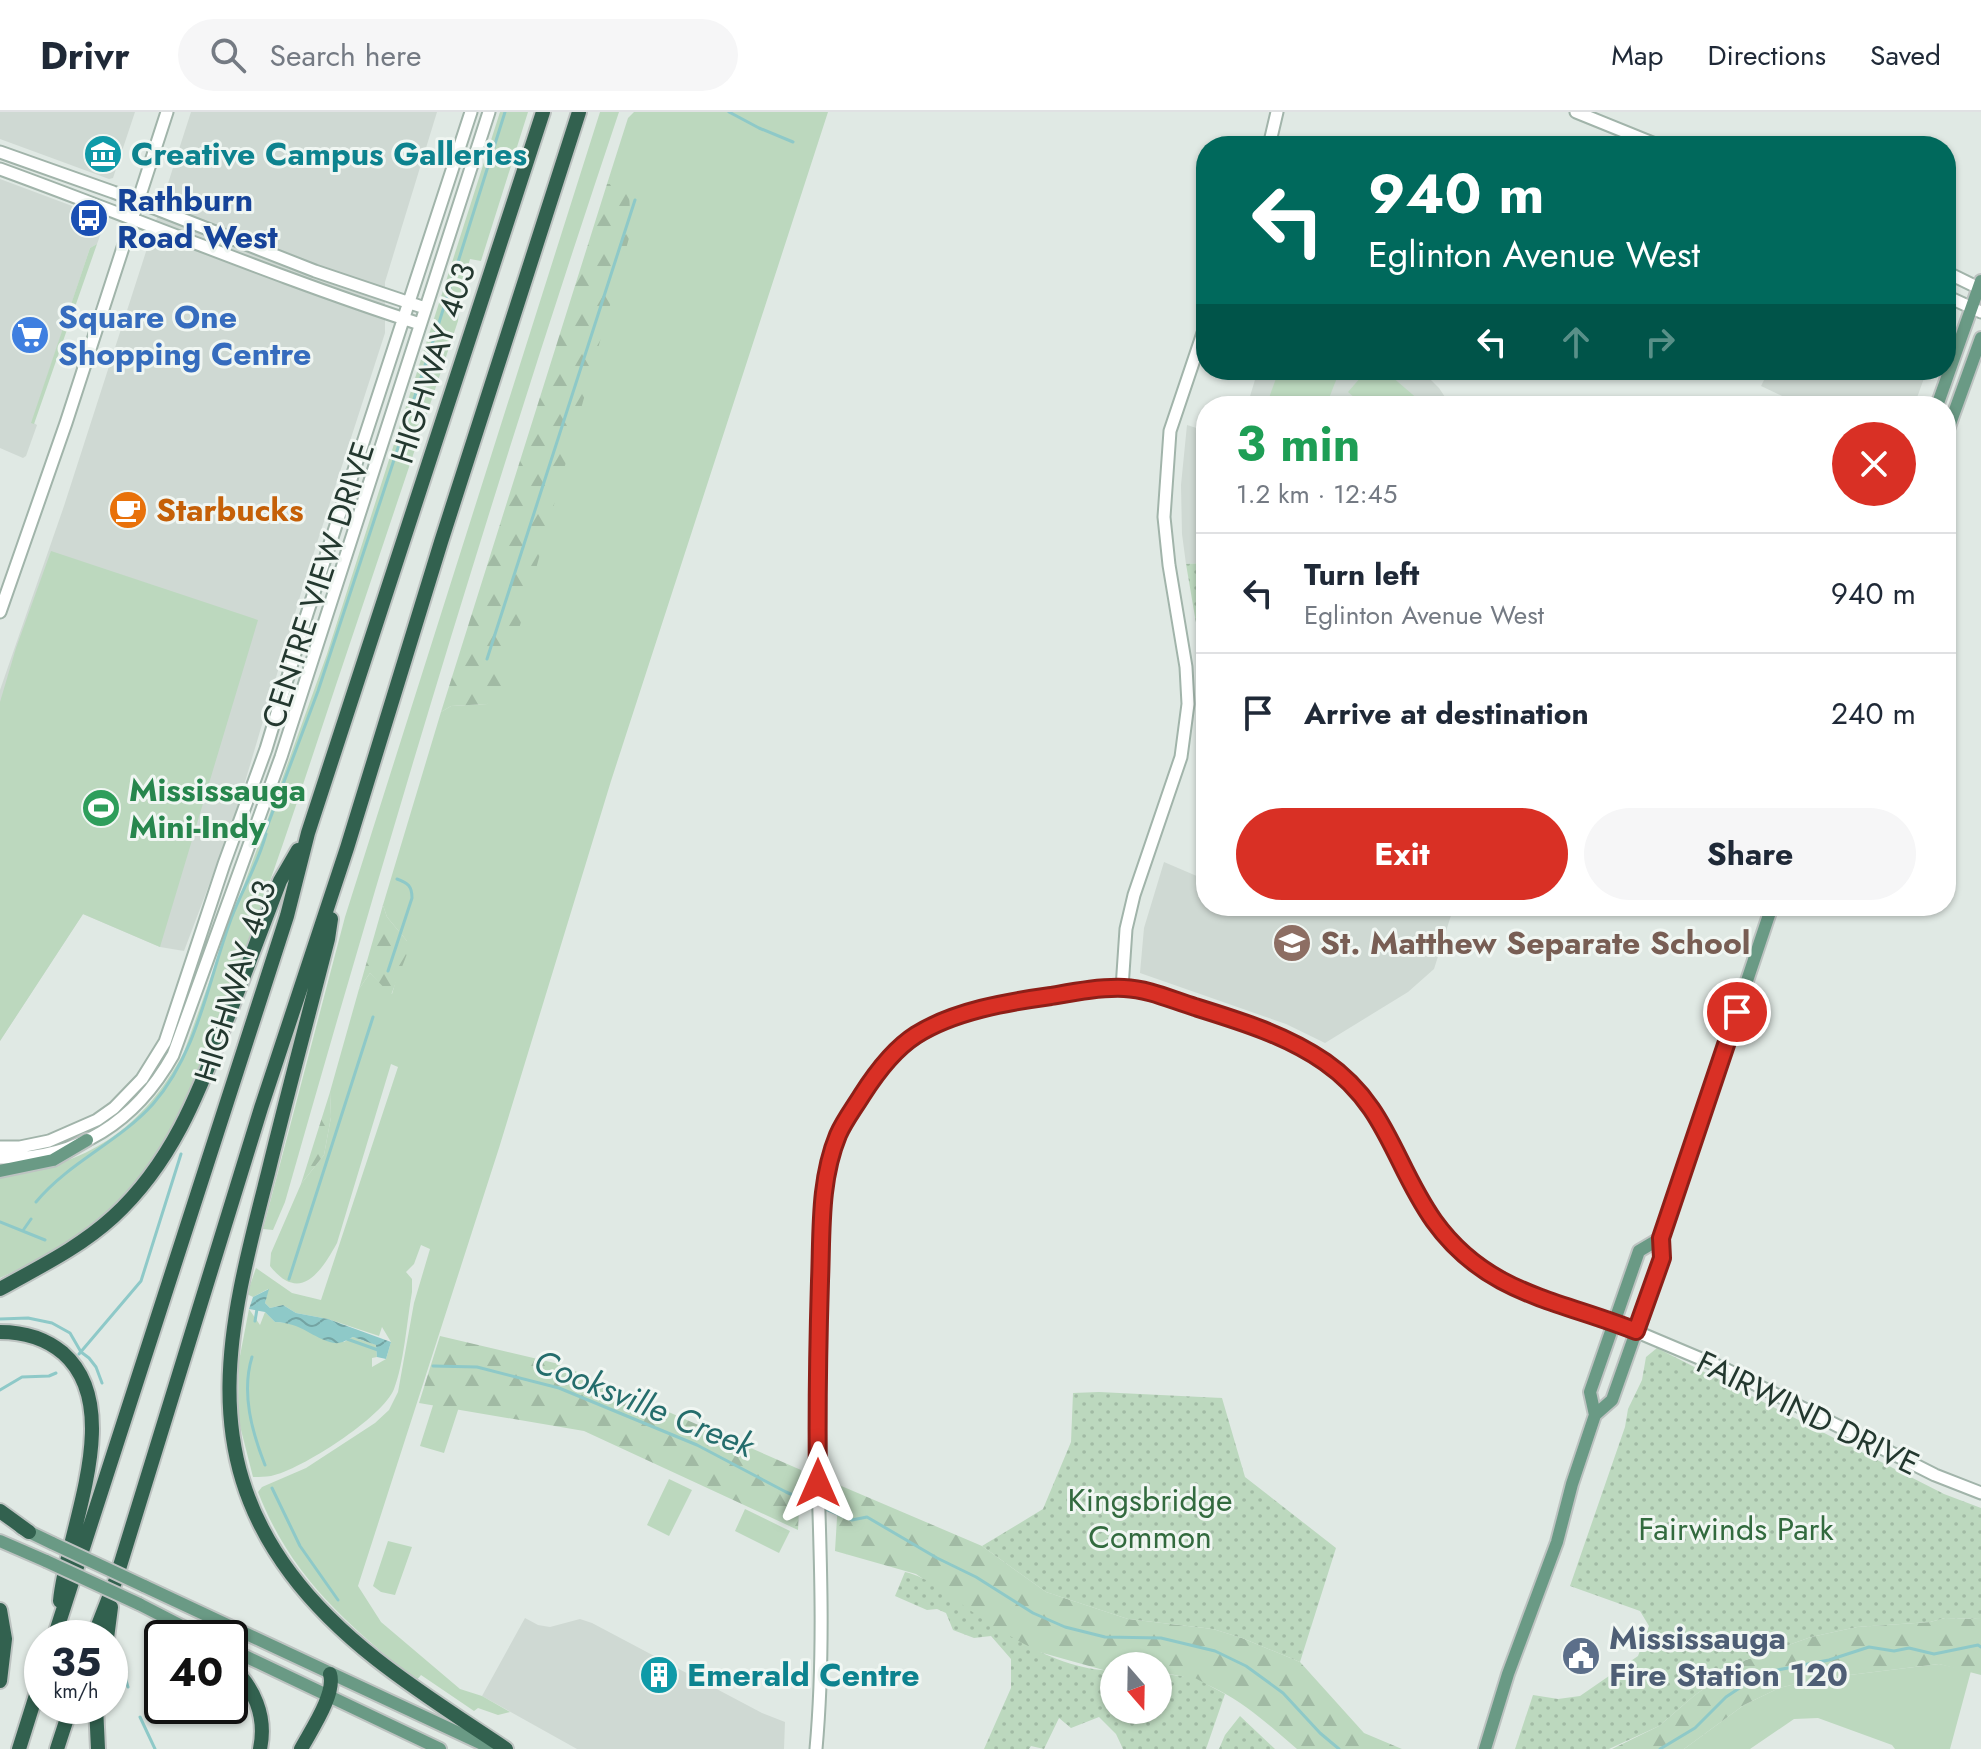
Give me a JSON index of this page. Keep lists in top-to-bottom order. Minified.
{"streets":{"highway":["HIGHWAY 403"],"street":["CENTRE VIEW DRIVE","FAIRWIND DRIVE"]},"water":["Cooksville Creek"],"parks":["Kingsbridge Common","Fairwinds Park"],"places":{"museum":["Creative Campus Galleries"],"bus stop":["Rathburn Road West"],"supermarket":["Square One Shopping Centre"],"cafe":["Starbucks"],"sports":["Mississauga Mini-Indy"],"school or university":["St. Matthew Separate School"],"public building":["Mississauga Fire Station 120"],"building":["Emerald Centre"]},"north":"bottom","page":{"header":"Drivr","search":"Search here","nav":["Map","Directions","Saved"],"turn":["940 m","Eglinton Avenue West"],"heading":["3 min","1.2 km · 12:45"],"list":[{"name":"Turn left","note":"Eglinton Avenue West","value":"940 m"},{"name":"Arrive at destination","value":"240 m"}],"buttons":["Exit","Share"],"speed":"35 km/h","limit":"40"}}
